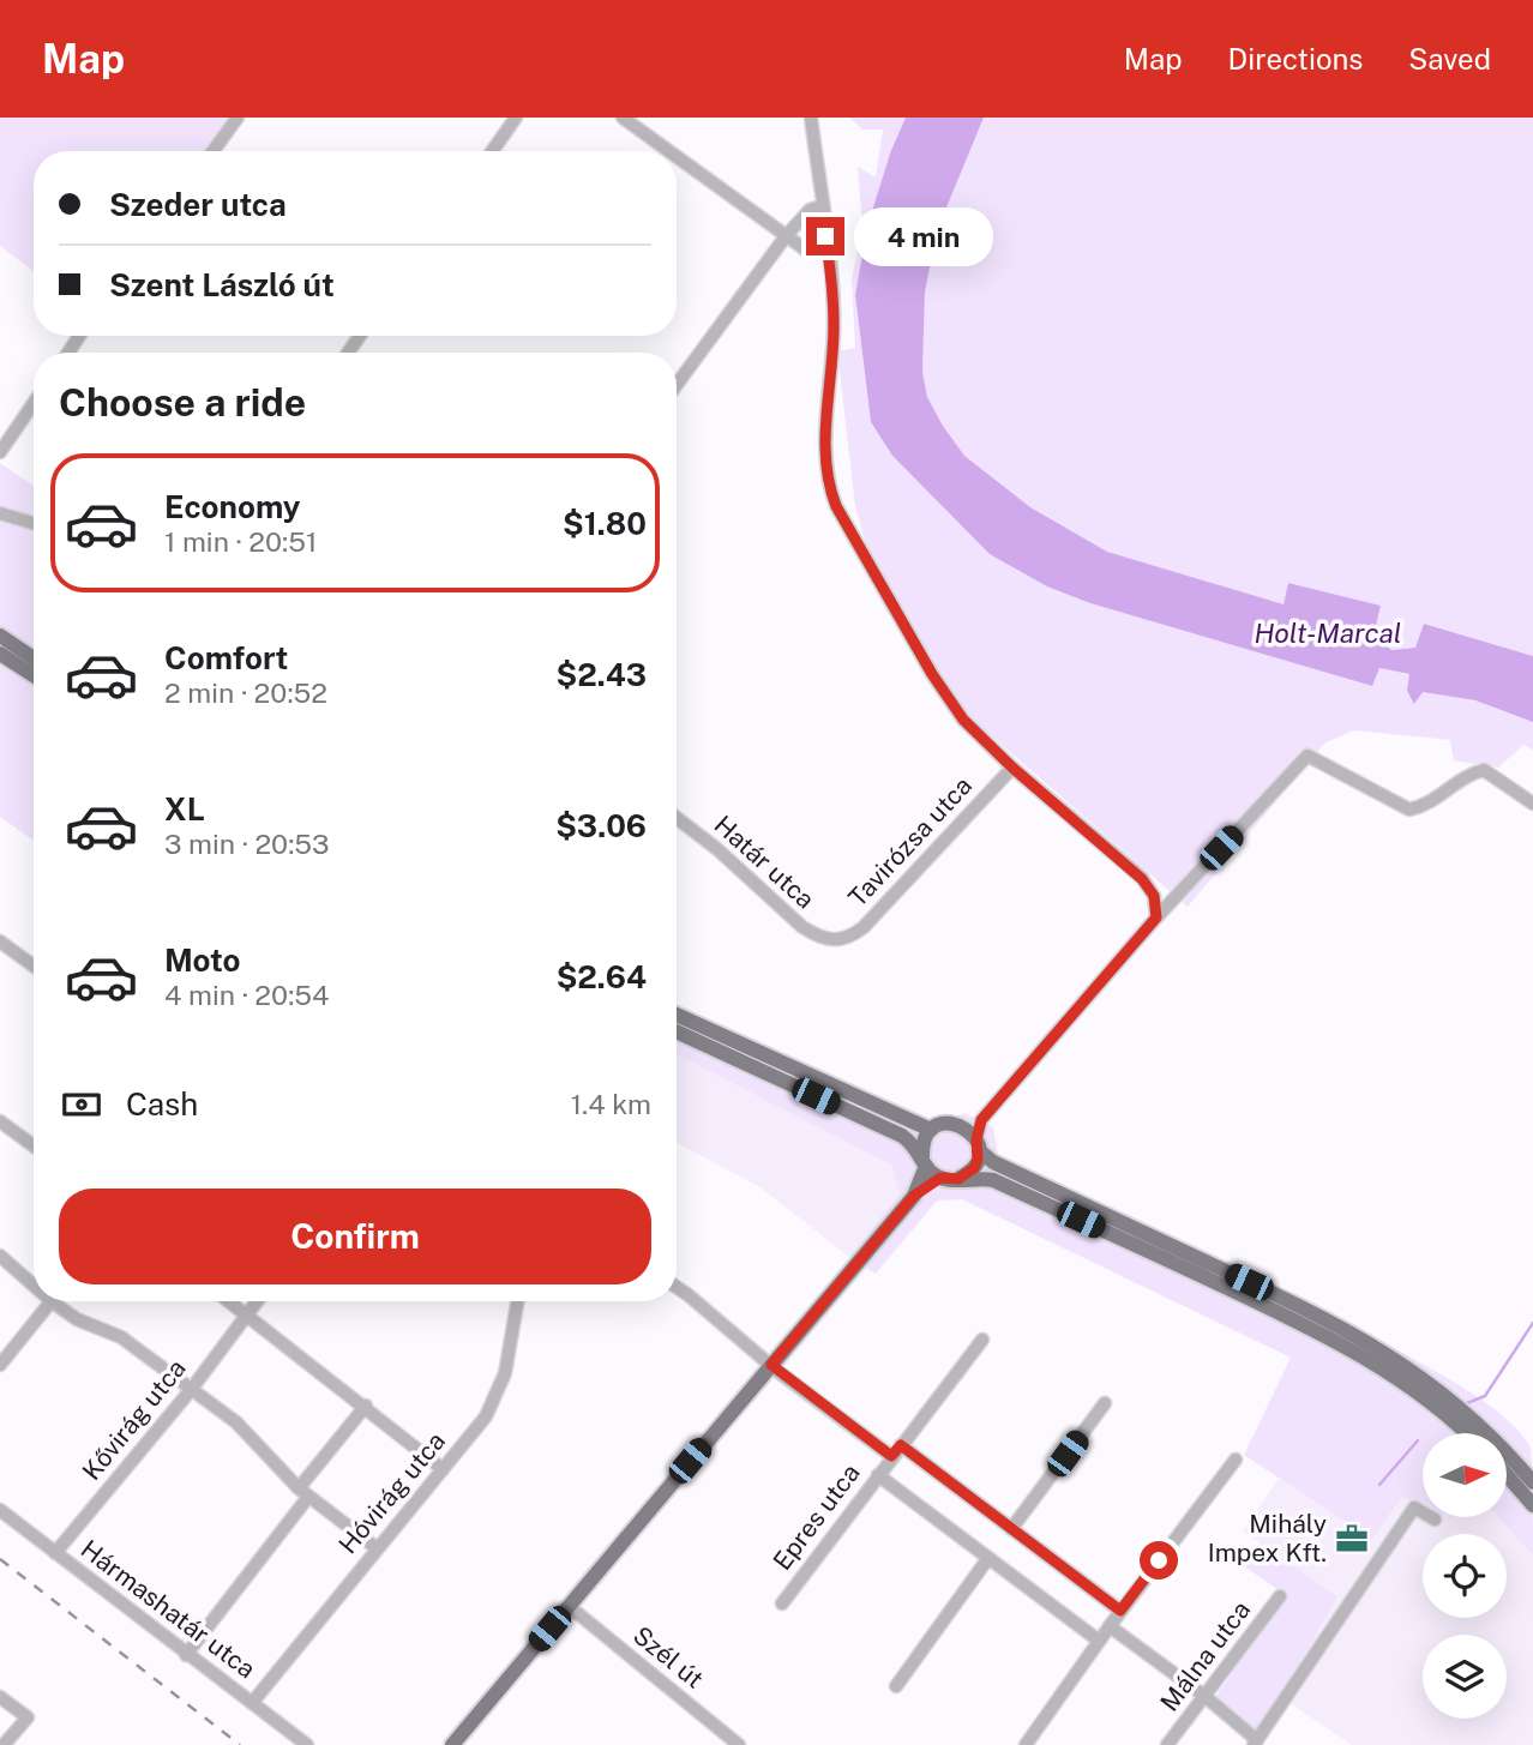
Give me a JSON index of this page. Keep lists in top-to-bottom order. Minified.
{"streets":{"street":["Tavirózsa utca","Határ utca","Kővirág utca","Hóvirág utca","Epres utca","Hármashatár utca","Málna utca","Szél út"]},"crossings":[["Tavirózsa utca","Határ utca"],["Kővirág utca","Hármashatár utca"],["Hóvirág utca","Hármashatár utca"]],"water":["Holt-Marcal"],"places":{"office":["Mihály Impex Kft."]},"north":"right","page":{"header":"Map","nav":["Map","Directions","Saved"],"banner":["Szeder utca","Szent László út"],"bubble":"4 min","heading":"Choose a ride","list":[{"name":"Economy","note":"1 min · 20:51","value":"$1.80"},{"name":"Comfort","note":"2 min · 20:52","value":"$2.43"},{"name":"XL","note":"3 min · 20:53","value":"$3.06"},{"name":"Moto","note":"4 min · 20:54","value":"$2.64"}],"pay":["Cash","1.4 km"],"buttons":"Confirm"}}
